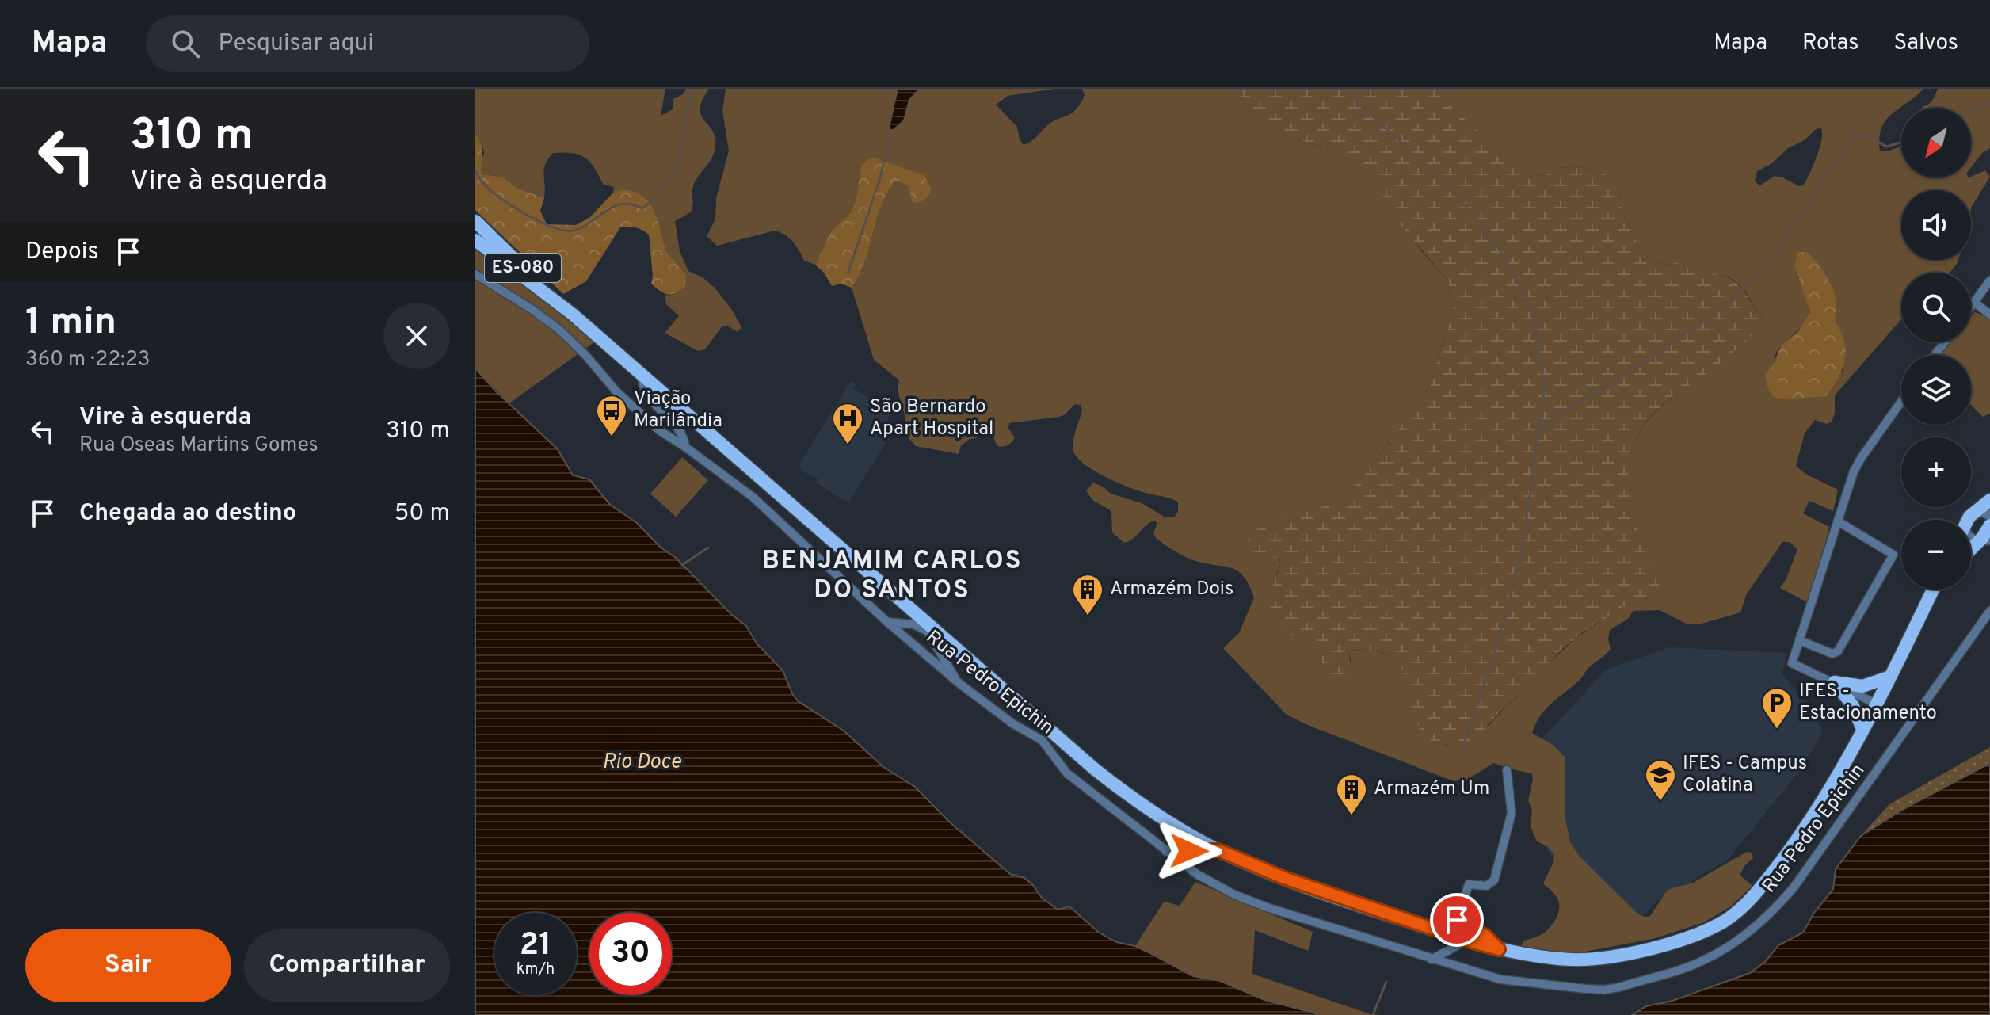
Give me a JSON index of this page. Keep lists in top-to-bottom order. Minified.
{"streets":{"main road":["ES-080"],"street":["Rua Pedro Epichin"]},"districts":["BENJAMIM CARLOS DO SANTOS"],"water":["Rio Doce"],"places":{"bus stop":["Viação Marilândia"],"hospital":["São Bernardo Apart Hospital"],"building":["Armazém Dois","Armazém Um"],"parking":["IFES - Estacionamento"],"school or university":["IFES - Campus Colatina"]},"north":"bottom left","page":{"header":"Mapa","search":"Pesquisar aqui","nav":["Mapa","Rotas","Salvos"],"turn":["310 m","Vire à esquerda"],"map_buttons":["+","−"],"then":"Depois","heading":["1 min","360 m · 22:23"],"list":[{"name":"Vire à esquerda","note":"Rua Oseas Martins Gomes","value":"310 m"},{"name":"Chegada ao destino","value":"50 m"}],"speed":"21 km/h","limit":"30","buttons":["Sair","Compartilhar"]}}
